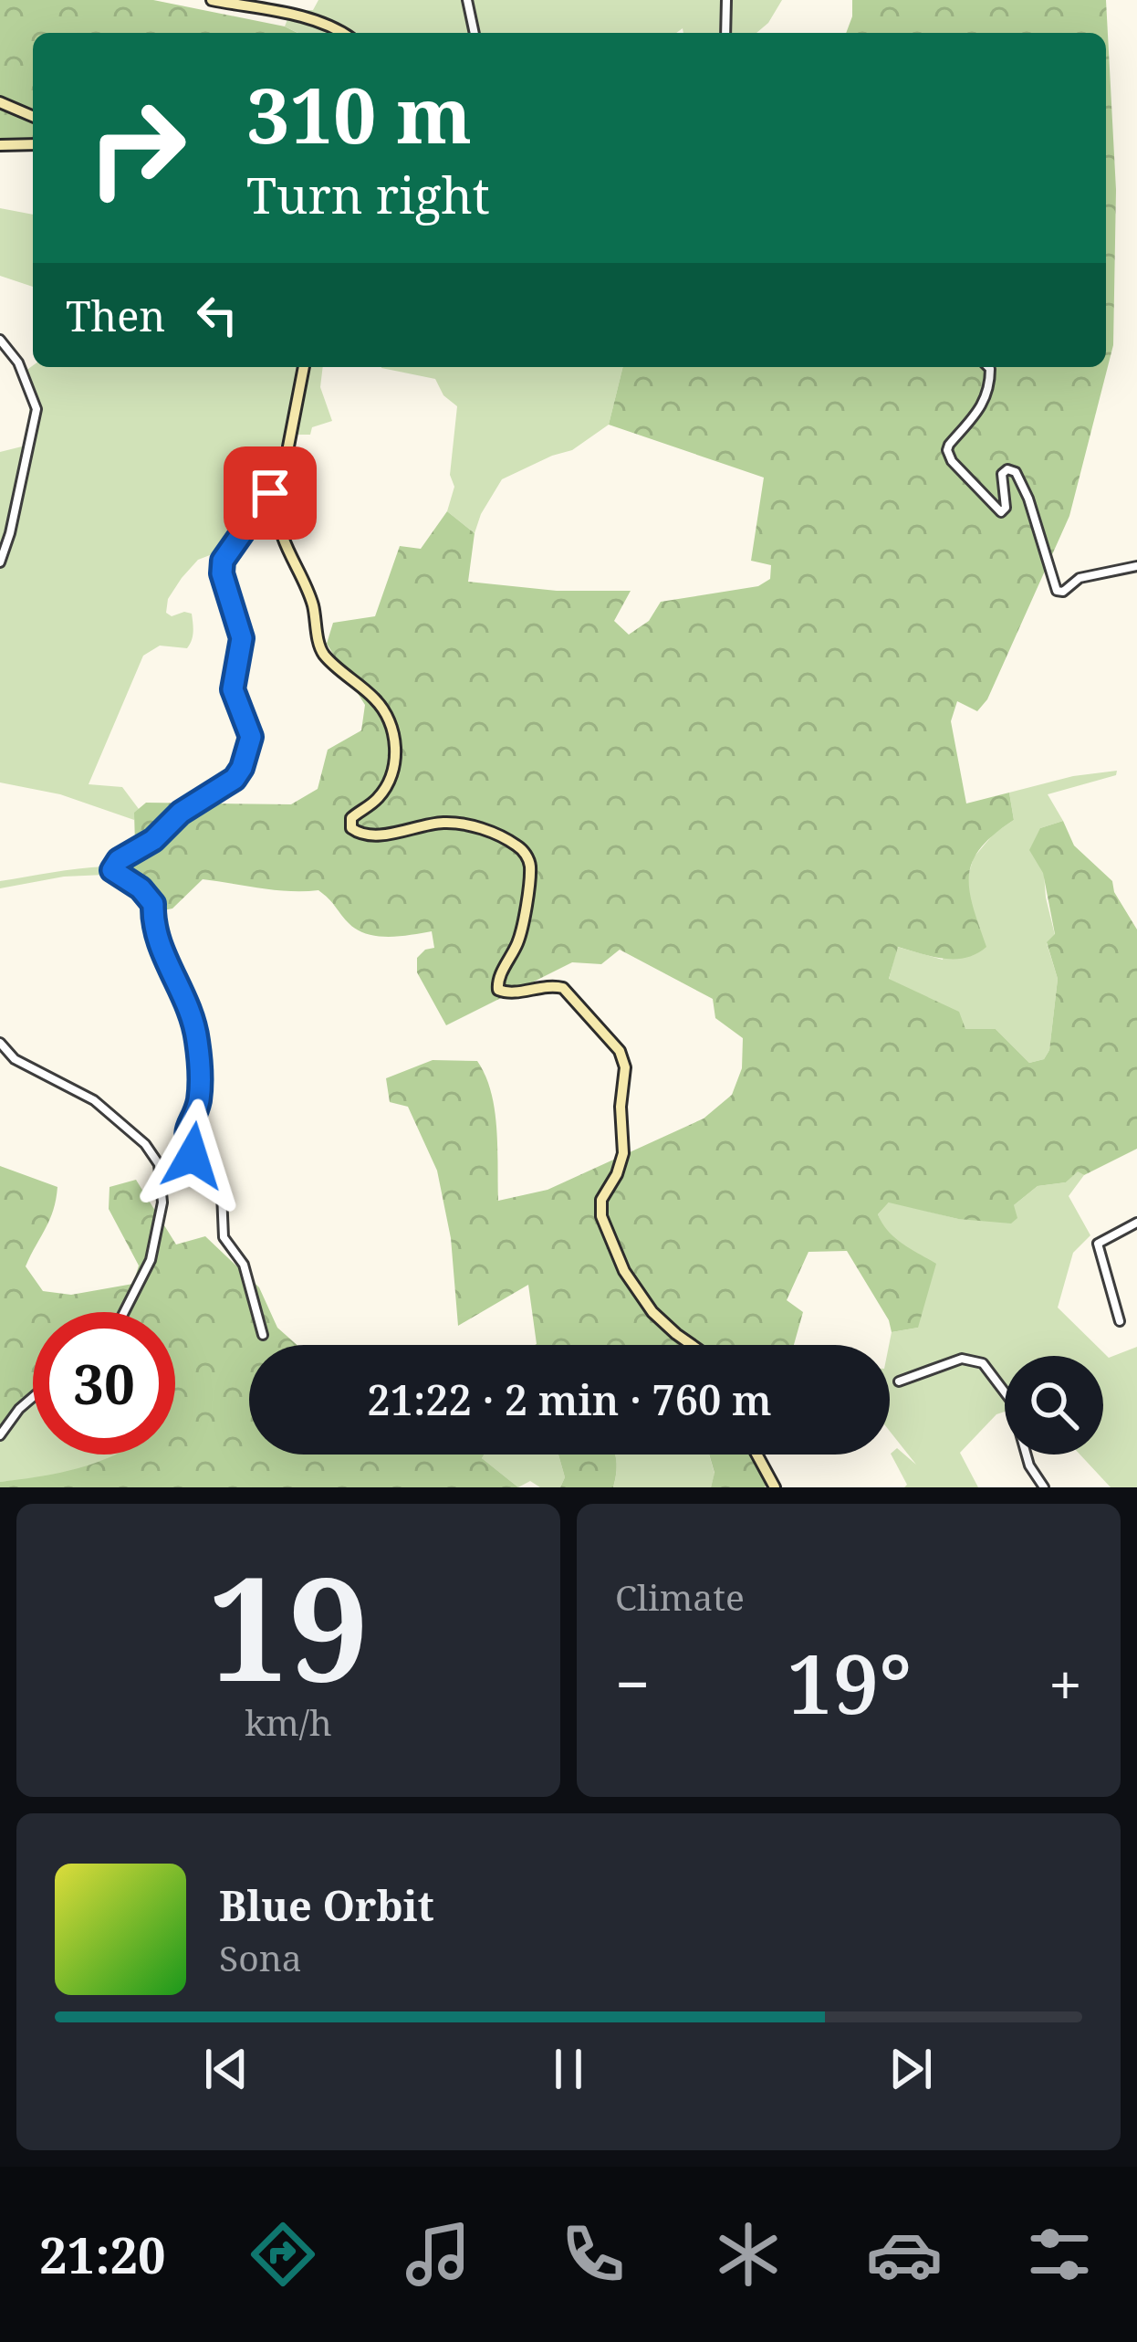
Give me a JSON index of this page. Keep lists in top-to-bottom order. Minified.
{"page":{"turn":["310 m","Turn right"],"then":"Then","limit":"30","trip":"21:22 · 2 min · 760 m","tile":[["19","km/h"],"Climate"],"heat":["−","19°","+"],"song":["Blue Orbit","Sona"],"tabs":"21:20"}}
